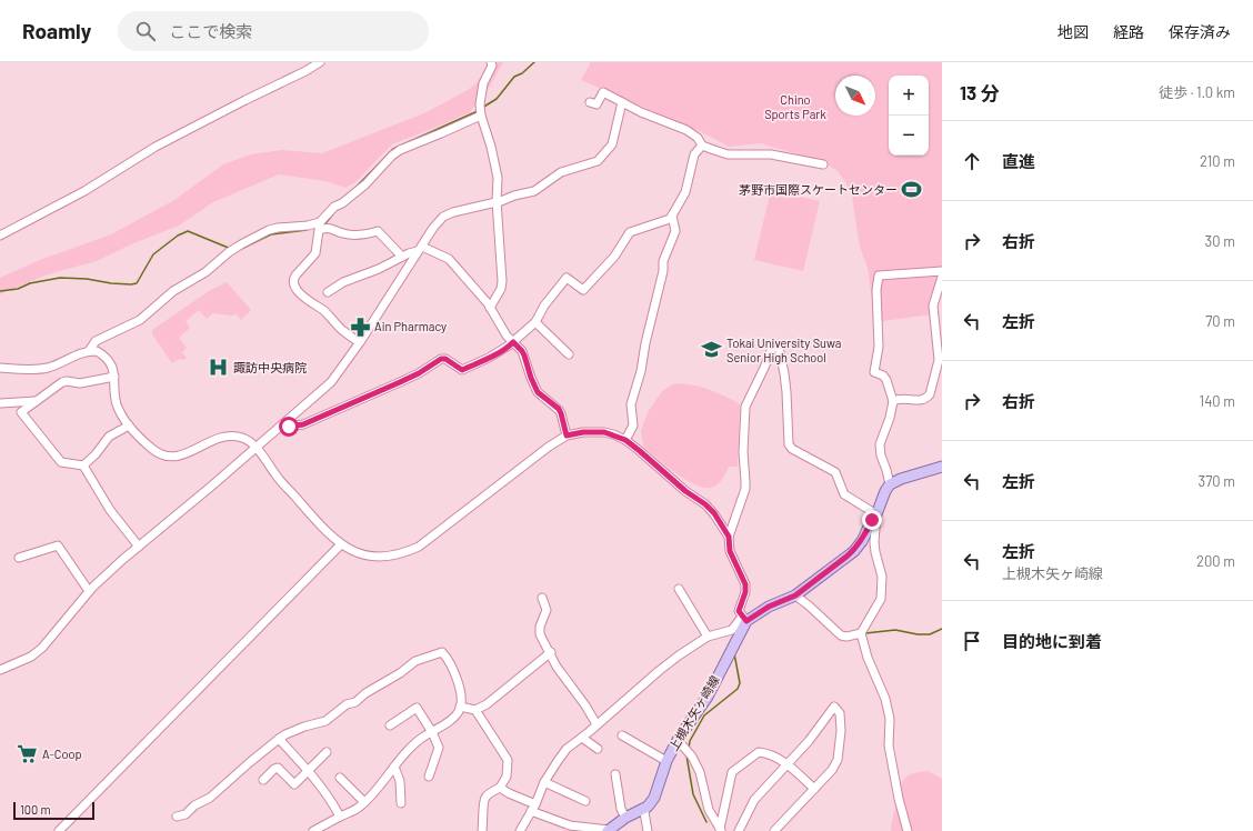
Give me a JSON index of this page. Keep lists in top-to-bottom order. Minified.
{"streets":{"main road":["上槻木矢ヶ崎線"]},"parks":["Chino Sports Park"],"places":{"sports":["茅野市国際スケートセンター"],"pharmacy":["Ain Pharmacy"],"school or university":["Tokai University Suwa Senior High School"],"hospital":["諏訪中央病院"],"supermarket":["A-Coop"]},"scale_bar":"100 m","north":"bottom right","page":{"header":"Roamly","search":"ここで検索","nav":["地図","経路","保存済み"],"heading":["13 分","徒歩 · 1.0 km"],"map_buttons":["+","−"],"list":[["直進","210 m"],["右折","30 m"],["左折","70 m"],["右折","140 m"],["左折","370 m"],["左折","上槻木矢ヶ崎線","200 m"],"目的地に到着"],"scale":"100 m"}}
